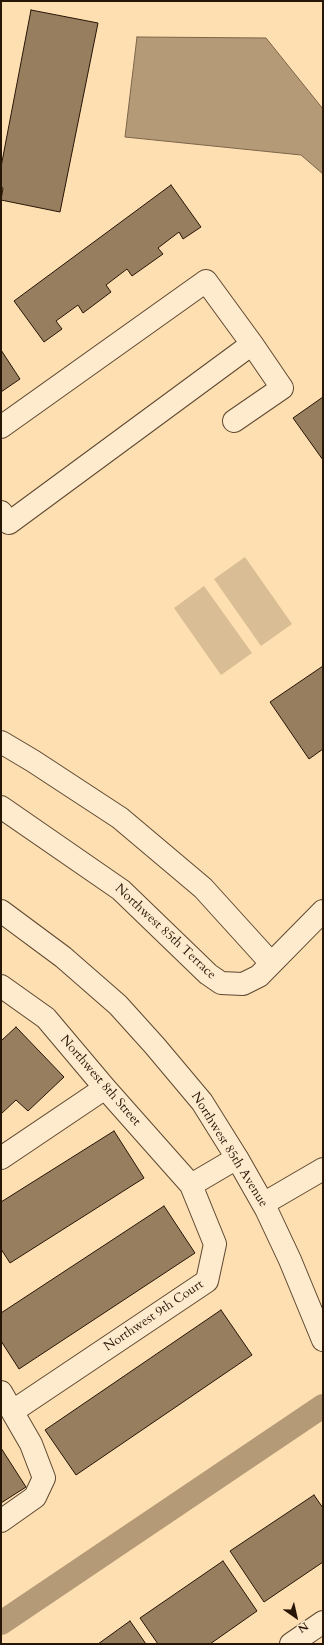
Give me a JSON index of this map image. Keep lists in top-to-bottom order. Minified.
{"streets":{"street":["Northwest 85th Terrace","Northwest 8th Street","Northwest 85th Avenue","Northwest 9th Court"]},"crossings":[["Northwest 8th Street","Northwest 9th Court"]],"north":"bottom right"}
